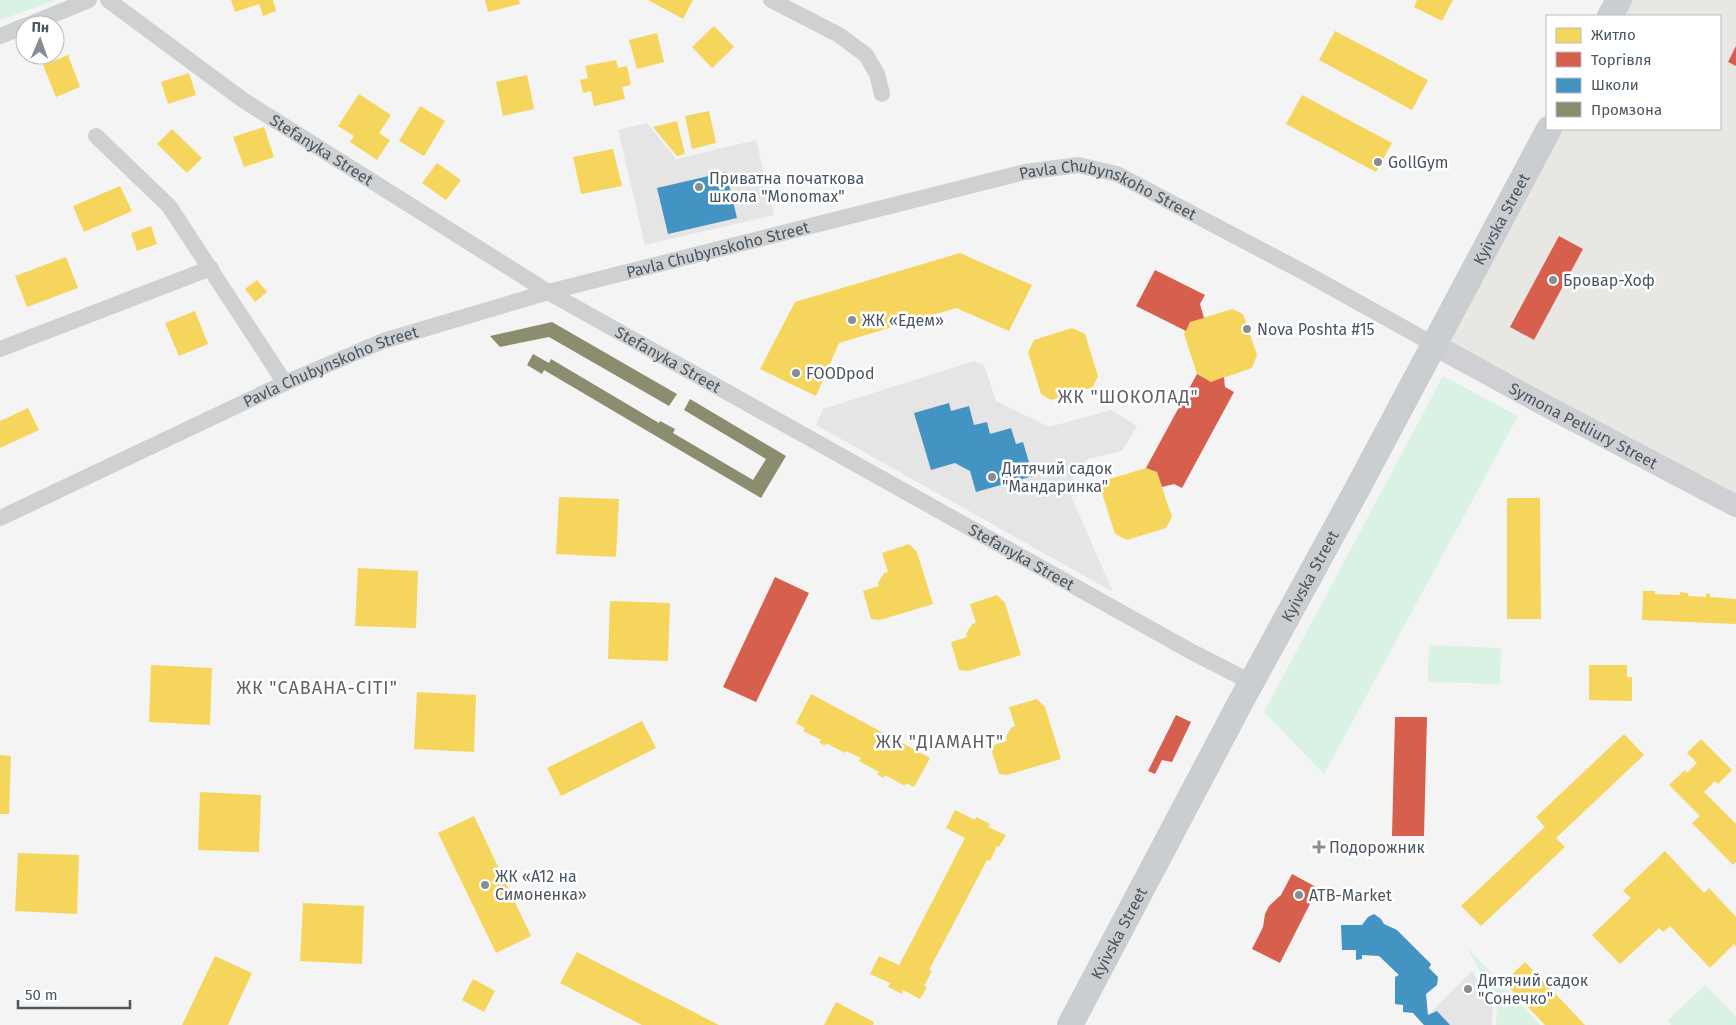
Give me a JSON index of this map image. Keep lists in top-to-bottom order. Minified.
{"streets":{"main road":["Kyivska Street","Symona Petliury Street"],"street":["Stefanyka Street","Pavla Chubynskoho Street"]},"crossings":[["Stefanyka Street","Pavla Chubynskoho Street"],["Stefanyka Street","Kyivska Street"],["Pavla Chubynskoho Street","Kyivska Street"],["Pavla Chubynskoho Street","Symona Petliury Street"],["Kyivska Street","Symona Petliury Street"]],"districts":["ЖК \"ШОКОЛАД\"","ЖК \"САВАНА-СІТІ\"","ЖК \"ДІАМАНТ\""],"places":{"other":["GollGym","Приватна початкова школа \"Monomax\"","Бровар-Хоф","ЖК «Едем»","Nova Poshta #15","FOODpod","Дитячий садок \"Мандаринка\"","ЖК «А12 на Симоненка»","ATB-Market","Дитячий садок \"Сонечко\""],"health":["Подорожник"]},"legend":["Житло","Торгівля","Школи","Промзона"],"scale_bar":"50 m","north":"top"}
